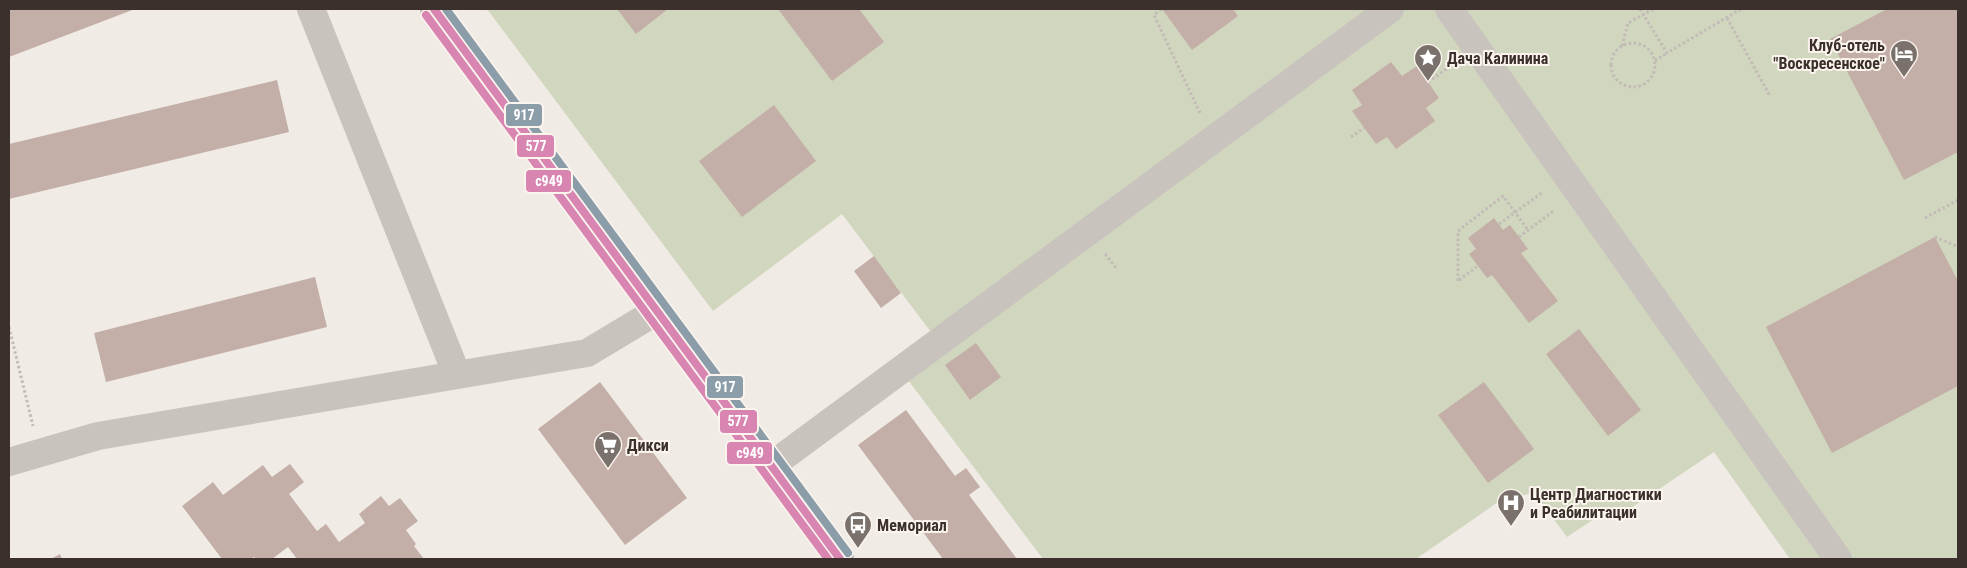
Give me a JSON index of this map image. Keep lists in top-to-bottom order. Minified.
{"places":{"hotel":["Клуб-отель \"Воскресенское\""],"place":["Дача Калинина"],"supermarket":["Дикси"],"hospital":["Центр Диагностики и Реабилитации"],"bus stop":["Мемориал"]},"lines":["transit line 577","transit line 917","transit line с949"]}
